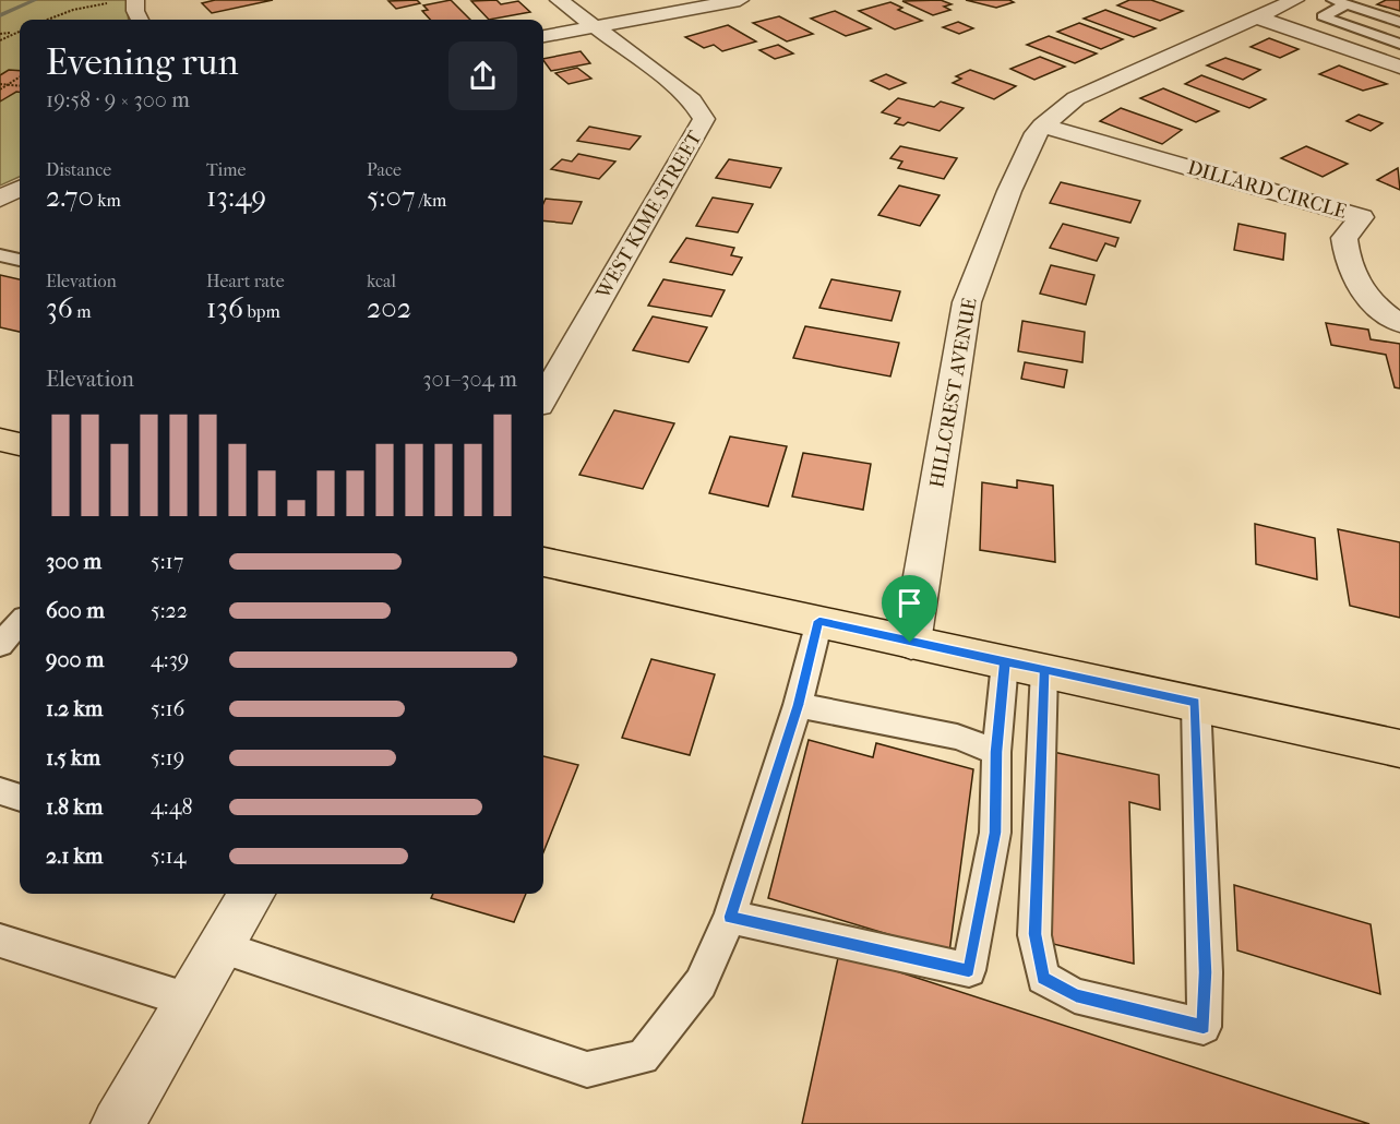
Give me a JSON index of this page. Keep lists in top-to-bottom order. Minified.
{"streets":{"street":["DILLARD CIRCLE","WEST KIME STREET","HILLCREST AVENUE"]},"crossings":[["DILLARD CIRCLE","HILLCREST AVENUE"]],"page":{"heading":["Evening run","19:58 · 9 × 300 m"],"stats":[["Distance","2.70 km"],["Time","13:49"],["Pace","5:07 /km"],["Elevation","36 m"],["Heart rate","136 bpm"],["kcal","202"]],"chart":["Elevation","301–304 m"],"list":[{"name":"300 m","note":"5:17"},{"name":"600 m","note":"5:22"},{"name":"900 m","note":"4:39"},{"name":"1.2 km","note":"5:16"},{"name":"1.5 km","note":"5:19"},{"name":"1.8 km","note":"4:48"},{"name":"2.1 km","note":"5:14"}]}}
